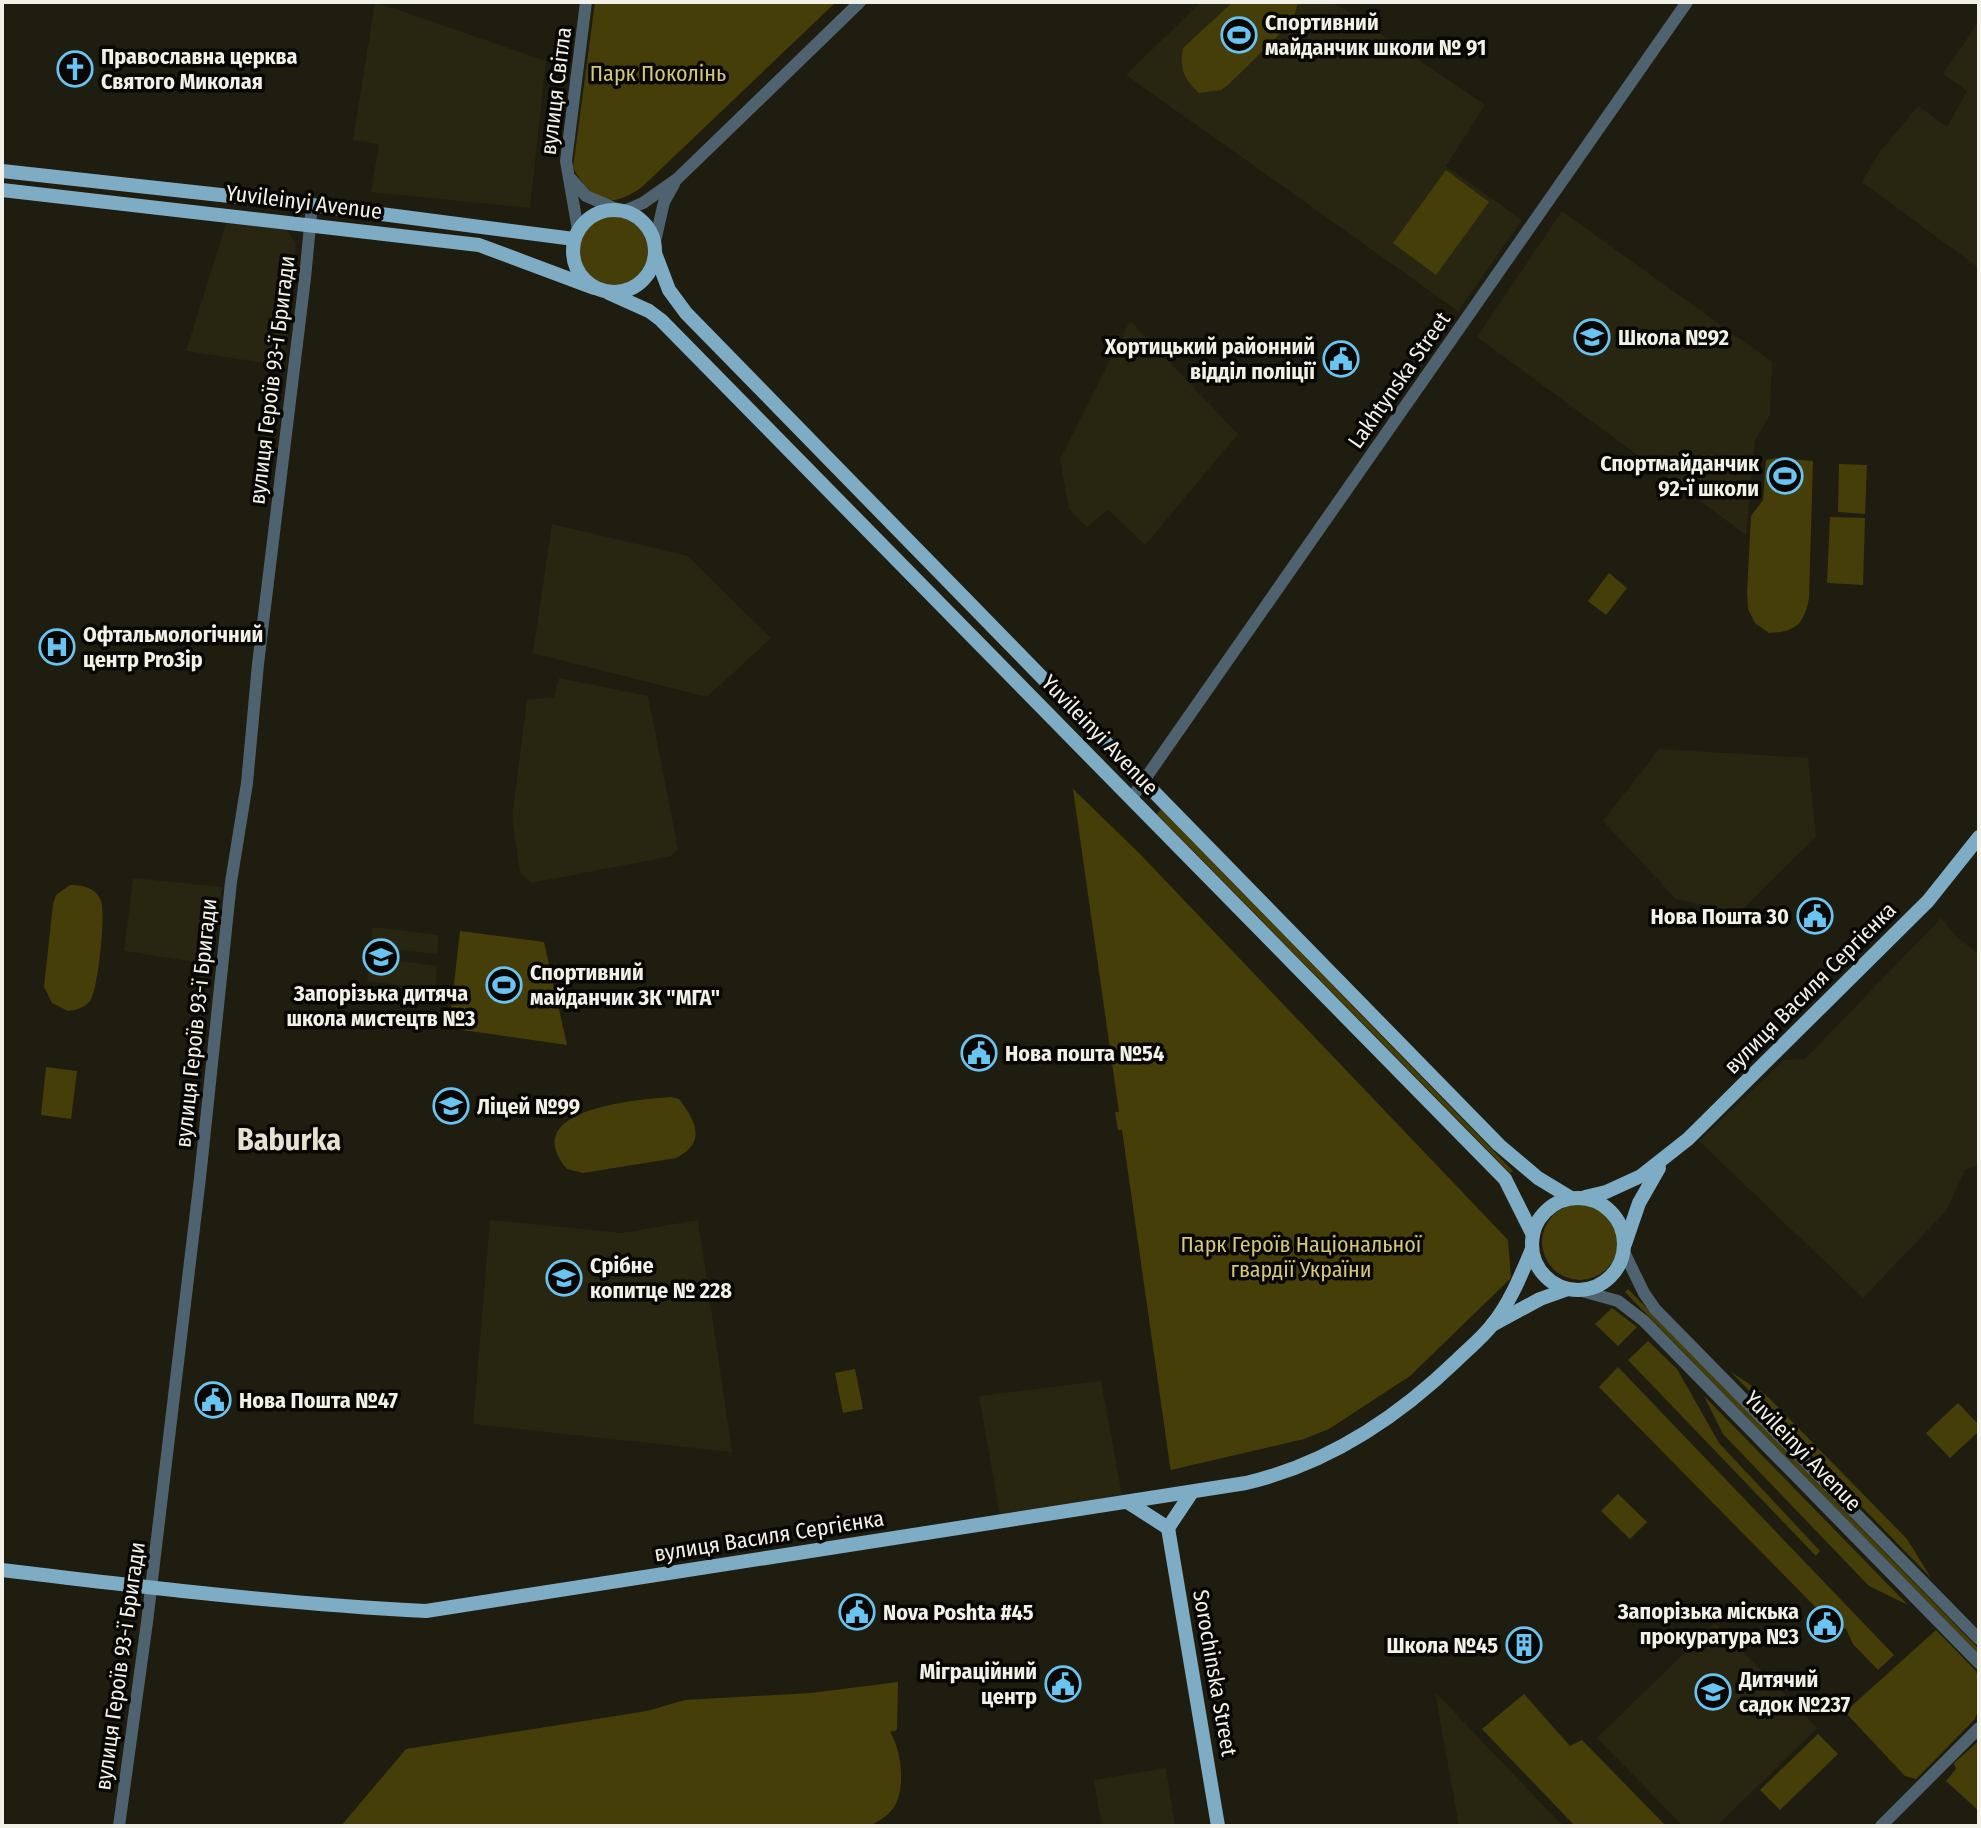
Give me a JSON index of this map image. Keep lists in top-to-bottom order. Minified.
{"streets":{"main road":["Yuvileinyi Avenue","вулиця Василя Сергієнка","Sorochinska Street"],"street":["вулиця Світла","вулиця Героїв 93-ї Бригади","Lakhtynska Street"]},"crossings":[["вулиця Світла","Yuvileinyi Avenue"],["Yuvileinyi Avenue","вулиця Героїв 93-ї Бригади"],["Yuvileinyi Avenue","Lakhtynska Street"],["Yuvileinyi Avenue","вулиця Василя Сергієнка"],["вулиця Героїв 93-ї Бригади","вулиця Василя Сергієнка"]],"districts":["Baburka"],"parks":["Парк Поколінь","Парк Героїв Національної гвардії України"],"places":{"sports":["Спортивний майданчик школи № 91","Спортмайданчик 92-ї школи","Спортивний майданчик ЗК \"МГА\""],"church":["Православна церква Святого Миколая"],"school or university":["Школа №92","Запорізька дитяча школа мистецтв №3","Ліцей №99","Срібне копитце № 228","Дитячий садок №237"],"public building":["Хортицький районний відділ поліції","Нова Пошта 30","Нова пошта №54","Нова Пошта №47","Nova Poshta #45","Запорізька міскька прокуратура №3","Міграційний центр"],"hospital":["Офтальмологічний центр ProЗір"],"building":["Школа №45"]}}
